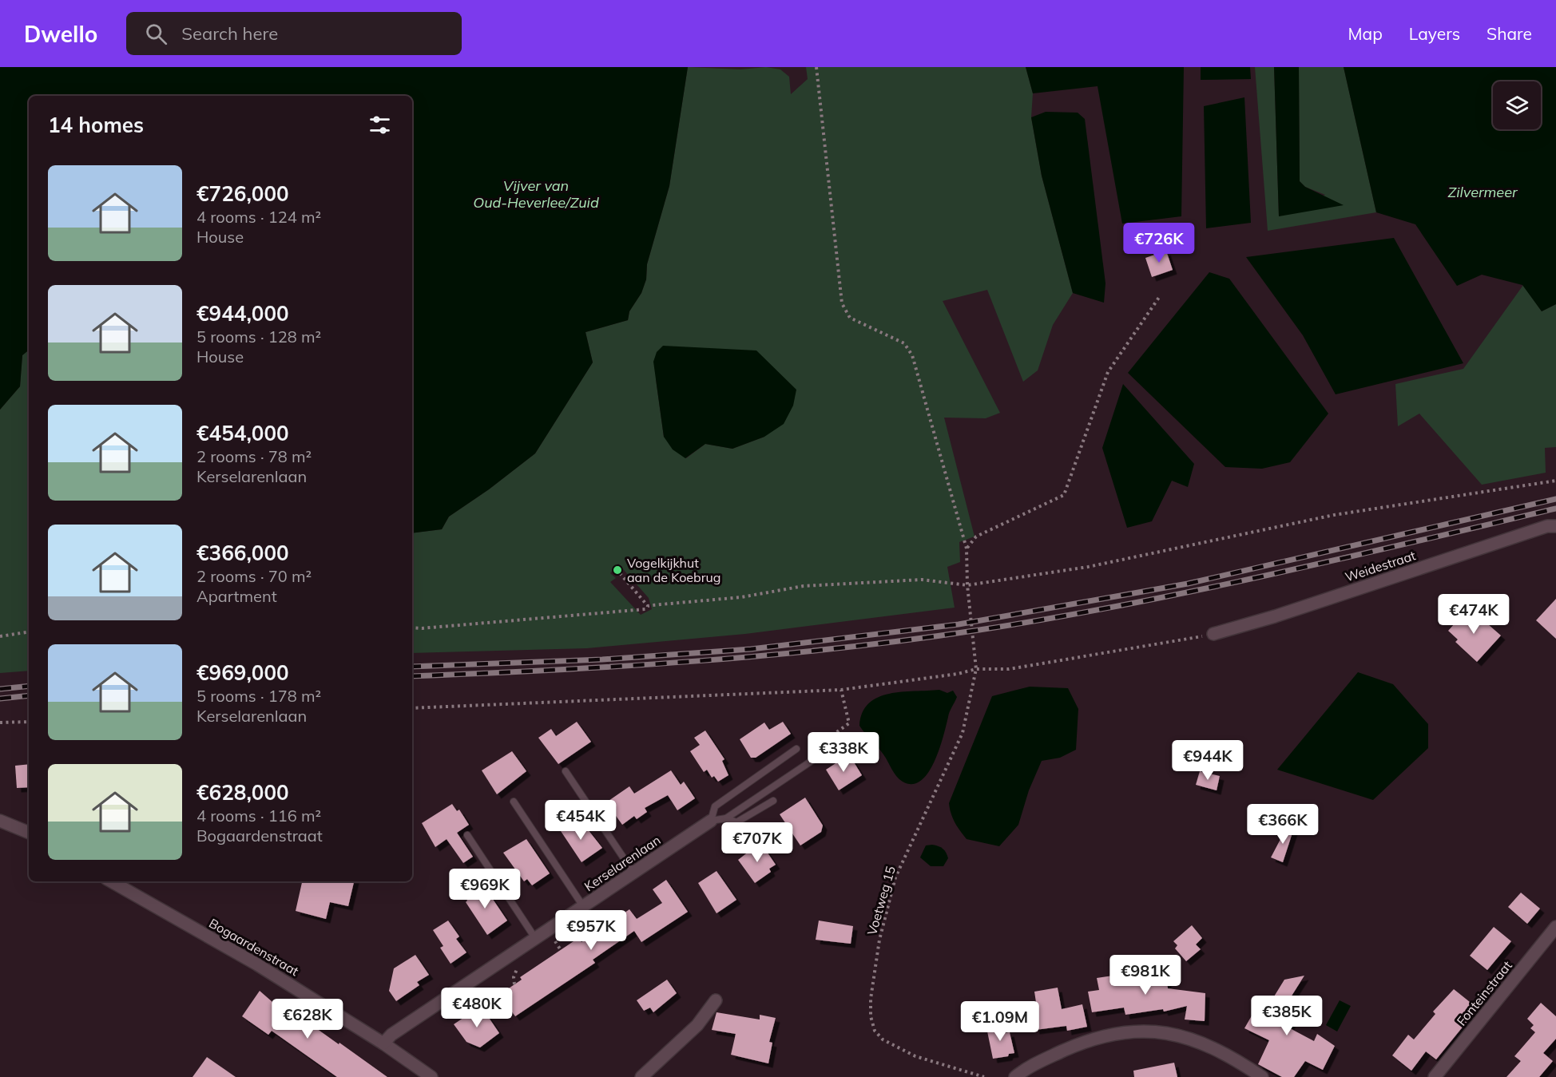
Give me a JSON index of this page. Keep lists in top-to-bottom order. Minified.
{"streets":{"street":["Weidestraat","Kerselarenlaan","Bogaardenstraat","Fonteinstraat"],"path":["Voetweg 15"]},"crossings":[["Kerselarenlaan","Bogaardenstraat"]],"water":["Vijver van Oud-Heverlee/Zuid","Zilvermeer"],"places":["Vogelkijkhut aan de Koebrug"],"page":{"header":"Dwello","search":"Search here","nav":["Map","Layers","Share"],"heading":"14 homes","list":[{"name":"€726,000","note":"4 rooms · 124 m² · House"},{"name":"€944,000","note":"5 rooms · 128 m² · House"},{"name":"€454,000","note":"2 rooms · 78 m² · Kerselarenlaan"},{"name":"€366,000","note":"2 rooms · 70 m² · Apartment"},{"name":"€969,000","note":"5 rooms · 178 m² · Kerselarenlaan"},{"name":"€628,000","note":"4 rooms · 116 m² · Bogaardenstraat"}],"price":["€726K","€474K","€338K","€944K","€454K","€366K","€707K","€969K","€957K","€981K","€480K","€385K","€628K","€1.09M"]}}
